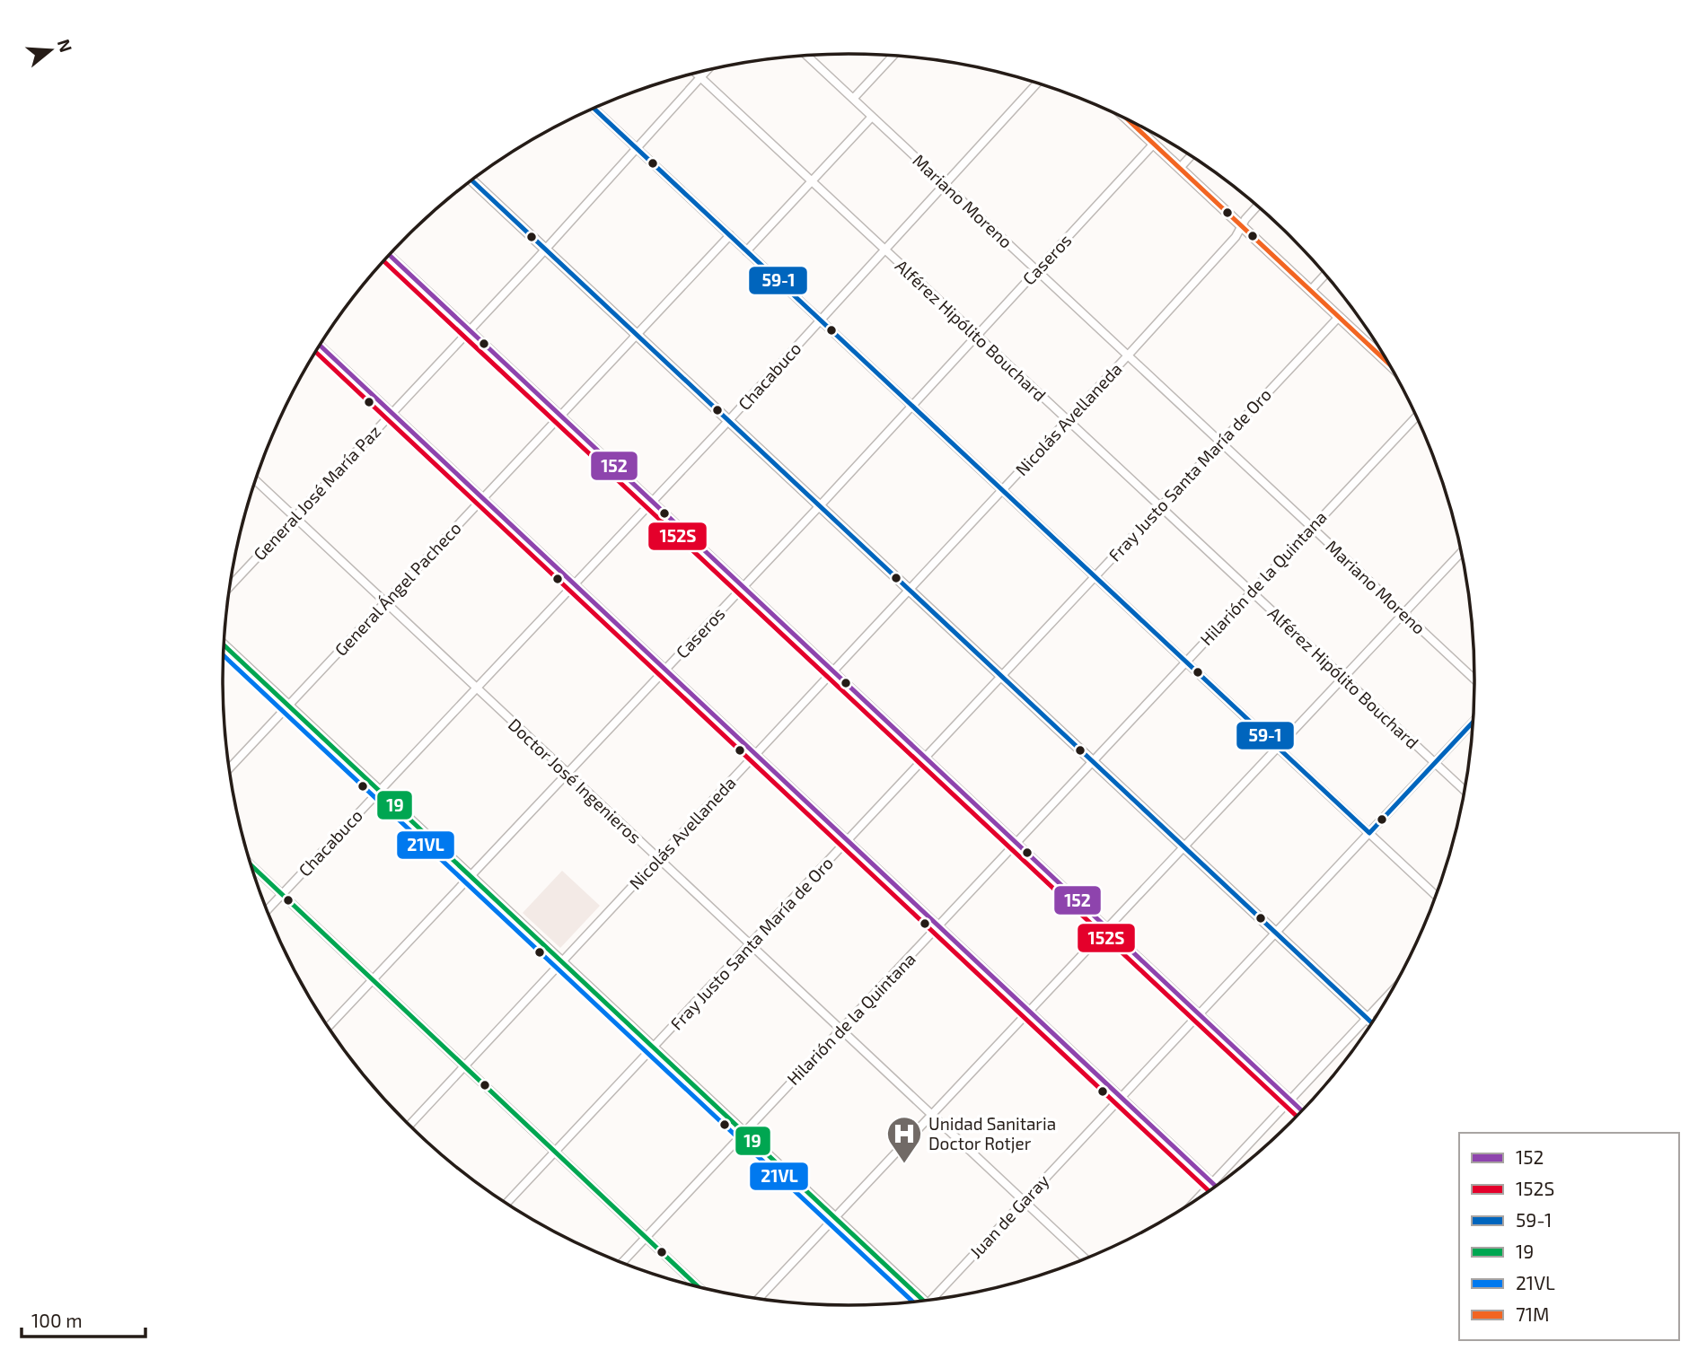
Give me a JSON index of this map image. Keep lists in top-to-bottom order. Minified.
{"streets":{"street":["Mariano Moreno","Caseros","Alférez Hipólito Bouchard","Chacabuco","Nicolás Avellaneda","Fray Justo Santa María de Oro","General José María Paz","Hilarión de la Quintana","General Ángel Pacheco","Doctor José Ingenieros","Juan de Garay"]},"crossings":[["Mariano Moreno","Caseros"],["Mariano Moreno","Chacabuco"],["Mariano Moreno","Nicolás Avellaneda"],["Mariano Moreno","Fray Justo Santa María de Oro"],["Mariano Moreno","Hilarión de la Quintana"],["Caseros","Alférez Hipólito Bouchard"],["Caseros","Doctor José Ingenieros"],["Alférez Hipólito Bouchard","Chacabuco"],["Alférez Hipólito Bouchard","Nicolás Avellaneda"],["Alférez Hipólito Bouchard","Fray Justo Santa María de Oro"],["Alférez Hipólito Bouchard","General José María Paz"],["Alférez Hipólito Bouchard","Hilarión de la Quintana"],["Alférez Hipólito Bouchard","Juan de Garay"],["Chacabuco","Doctor José Ingenieros"],["Nicolás Avellaneda","Doctor José Ingenieros"],["Fray Justo Santa María de Oro","Doctor José Ingenieros"],["General José María Paz","Doctor José Ingenieros"],["Hilarión de la Quintana","Doctor José Ingenieros"],["General Ángel Pacheco","Doctor José Ingenieros"],["Doctor José Ingenieros","Juan de Garay"]],"places":{"hospital":["Unidad Sanitaria Doctor Rotjer"]},"lines":["transit line 59-1","transit line 71M","transit line 152","transit line 152S","transit line 19","transit line 21VL"],"legend":["152","152S","59-1","19","21VL","71M"],"scale_bar":"100 m","north":"right"}
